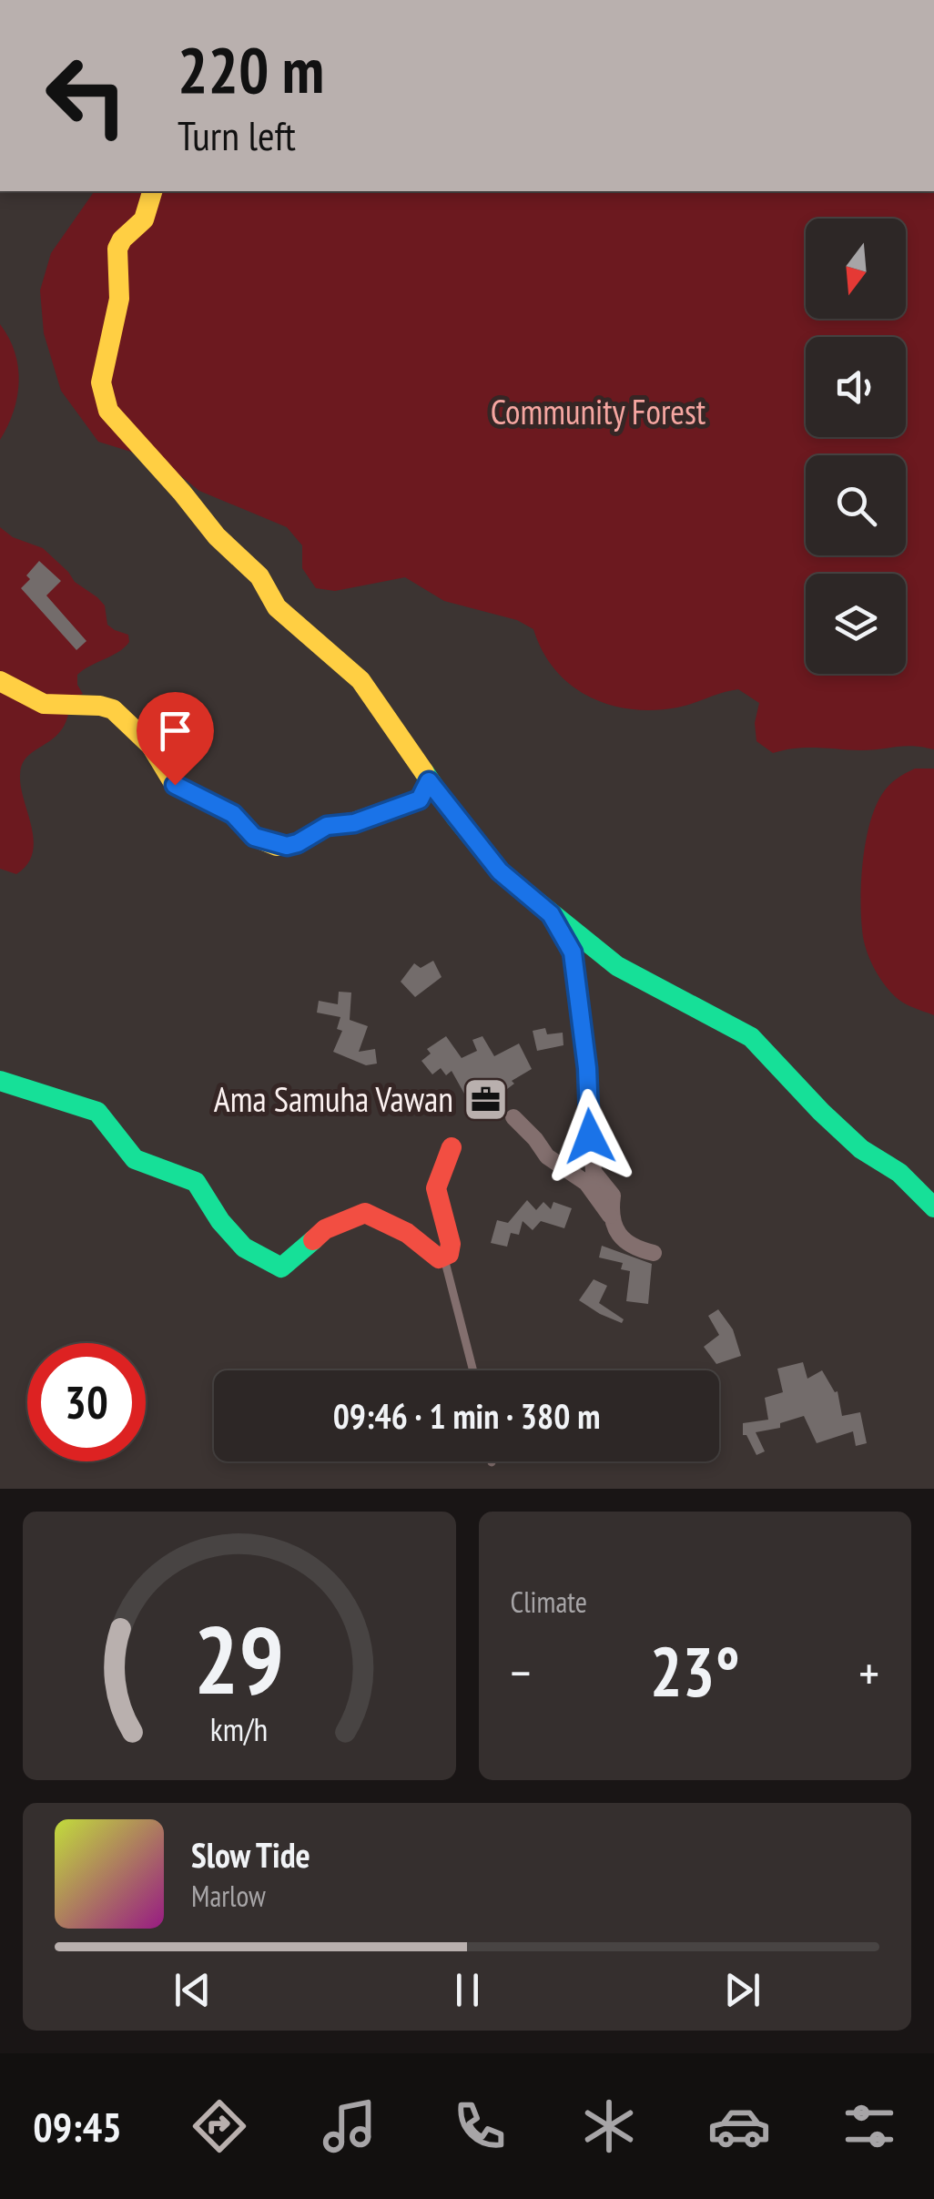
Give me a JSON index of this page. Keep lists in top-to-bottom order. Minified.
{"parks":["Community Forest"],"places":{"office":["Ama Samuha Vawan"]},"north":"bottom","page":{"turn":["220 m","Turn left"],"limit":"30","trip":"09:46 · 1 min · 380 m","tile":"Climate","heat":["−","23°","+"],"song":["Slow Tide","Marlow"],"tabs":"09:45","gauge":["29","km/h"]}}
